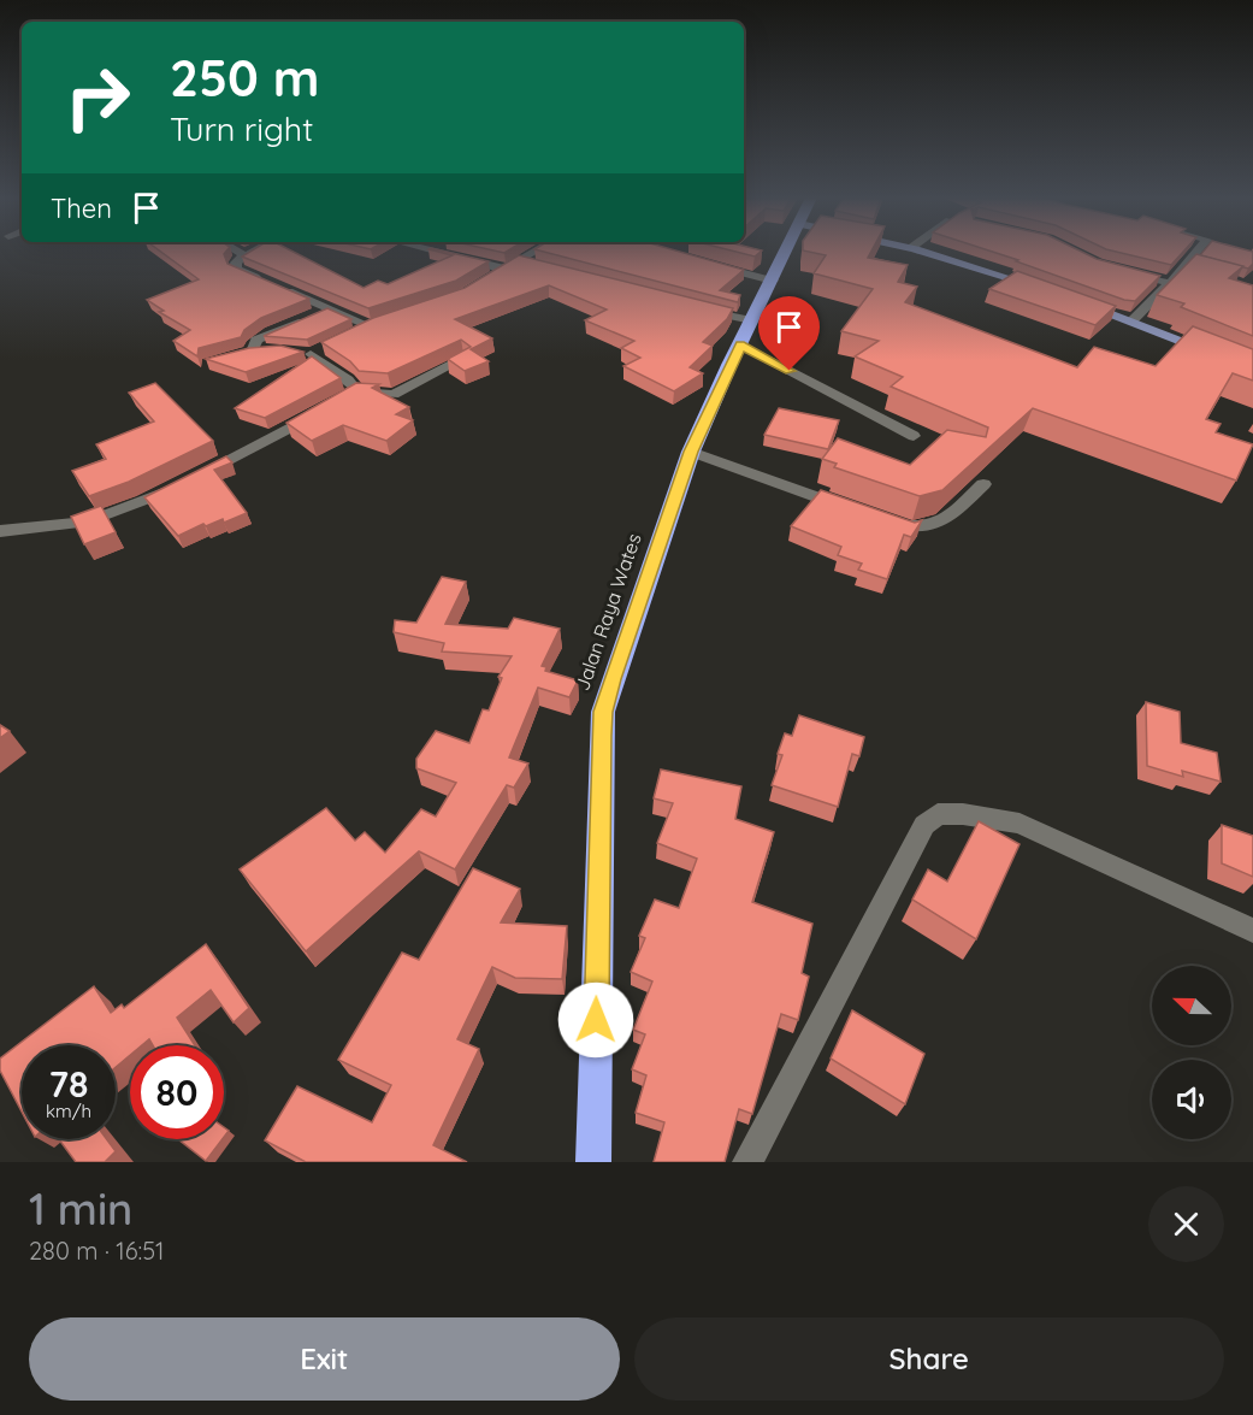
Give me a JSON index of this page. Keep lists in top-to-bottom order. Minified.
{"streets":{"highway":["Jalan Raya Wates"]},"north":"left","page":{"turn":["250 m","Turn right"],"then":"Then","speed":"78 km/h","limit":"80","heading":["1 min","280 m · 16:51"],"buttons":["Exit","Share"]}}
